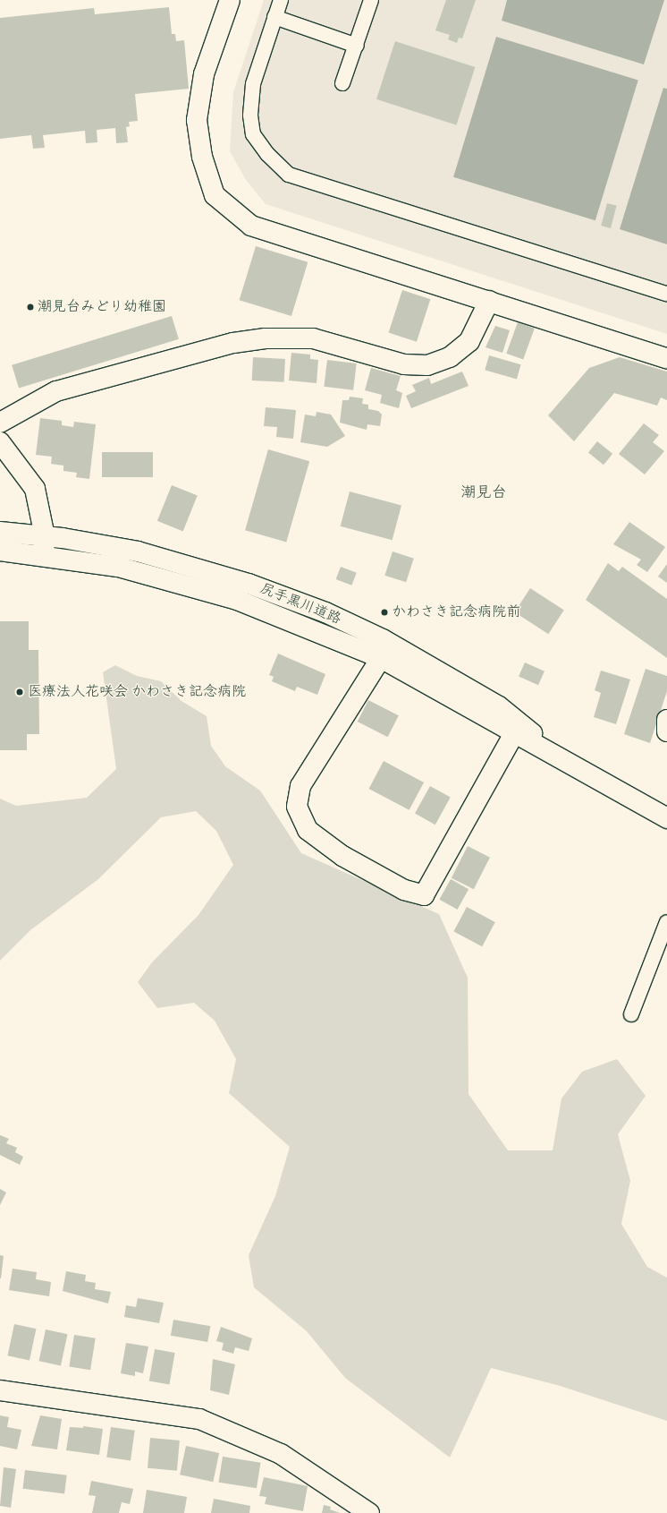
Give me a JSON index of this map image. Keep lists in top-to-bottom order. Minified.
{"streets":{"street":["尻手黒川道路"]},"districts":["潮見台"],"places":["潮見台みどり幼稚園","かわさき記念病院前","医療法人花咲会 かわさき記念病院"]}
